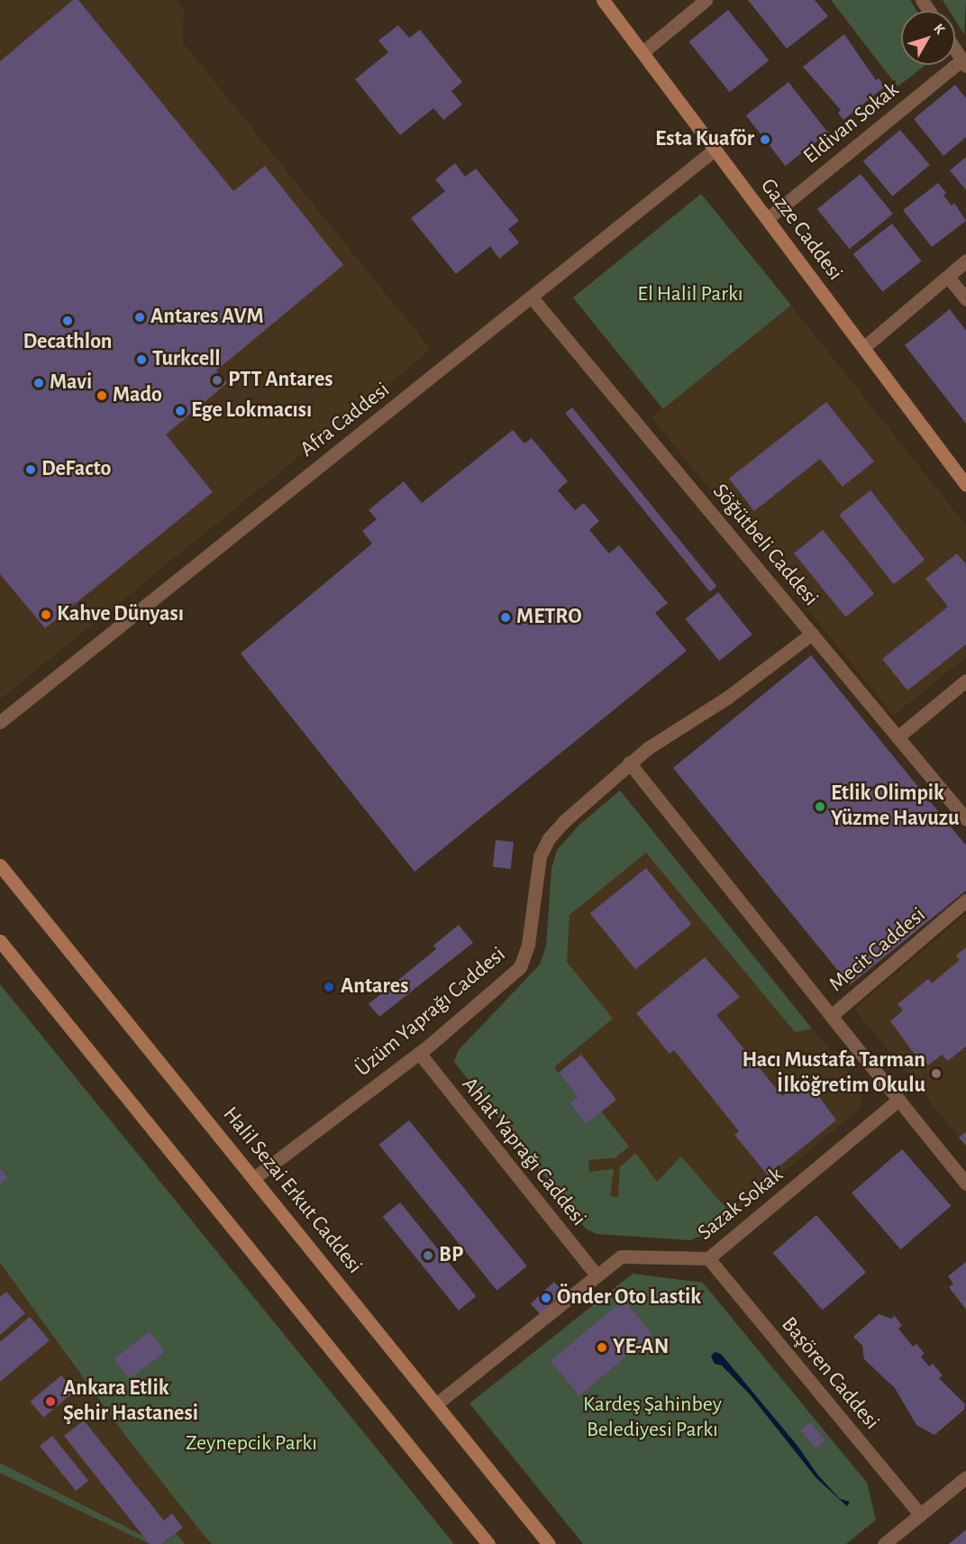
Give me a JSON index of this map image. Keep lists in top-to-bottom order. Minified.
{"streets":{"main road":["Gazze Caddesi","Halil Sezai Erkut Caddesi"],"street":["Eldivan Sokak","Afra Caddesi","Söğütbeli Caddesi","Mecit Caddesi","Üzüm Yaprağı Caddesi","Ahlat Yaprağı Caddesi","Sazak Sokak","Başören Caddesi"]},"crossings":[["Eldivan Sokak","Gazze Caddesi"],["Gazze Caddesi","Afra Caddesi"],["Afra Caddesi","Söğütbeli Caddesi"],["Söğütbeli Caddesi","Üzüm Yaprağı Caddesi"],["Mecit Caddesi","Sazak Sokak"],["Üzüm Yaprağı Caddesi","Ahlat Yaprağı Caddesi"],["Üzüm Yaprağı Caddesi","Halil Sezai Erkut Caddesi"],["Ahlat Yaprağı Caddesi","Sazak Sokak"],["Halil Sezai Erkut Caddesi","Sazak Sokak"],["Sazak Sokak","Başören Caddesi"]],"parks":["El Halil Parkı","Kardeş Şahinbey Belediyesi Parkı","Zeynepcik Parkı"],"places":["Esta Kuaför","Antares AVM","Decathlon","Turkcell","PTT Antares","Mavi","Mado","Ege Lokmacısı","DeFacto","Kahve Dünyası","METRO","Etlik Olimpik Yüzme Havuzu","Antares","Hacı Mustafa Tarman İlköğretim Okulu","BP","Önder Oto Lastik","YE-AN","Ankara Etlik Şehir Hastanesi"],"north":"top right"}
